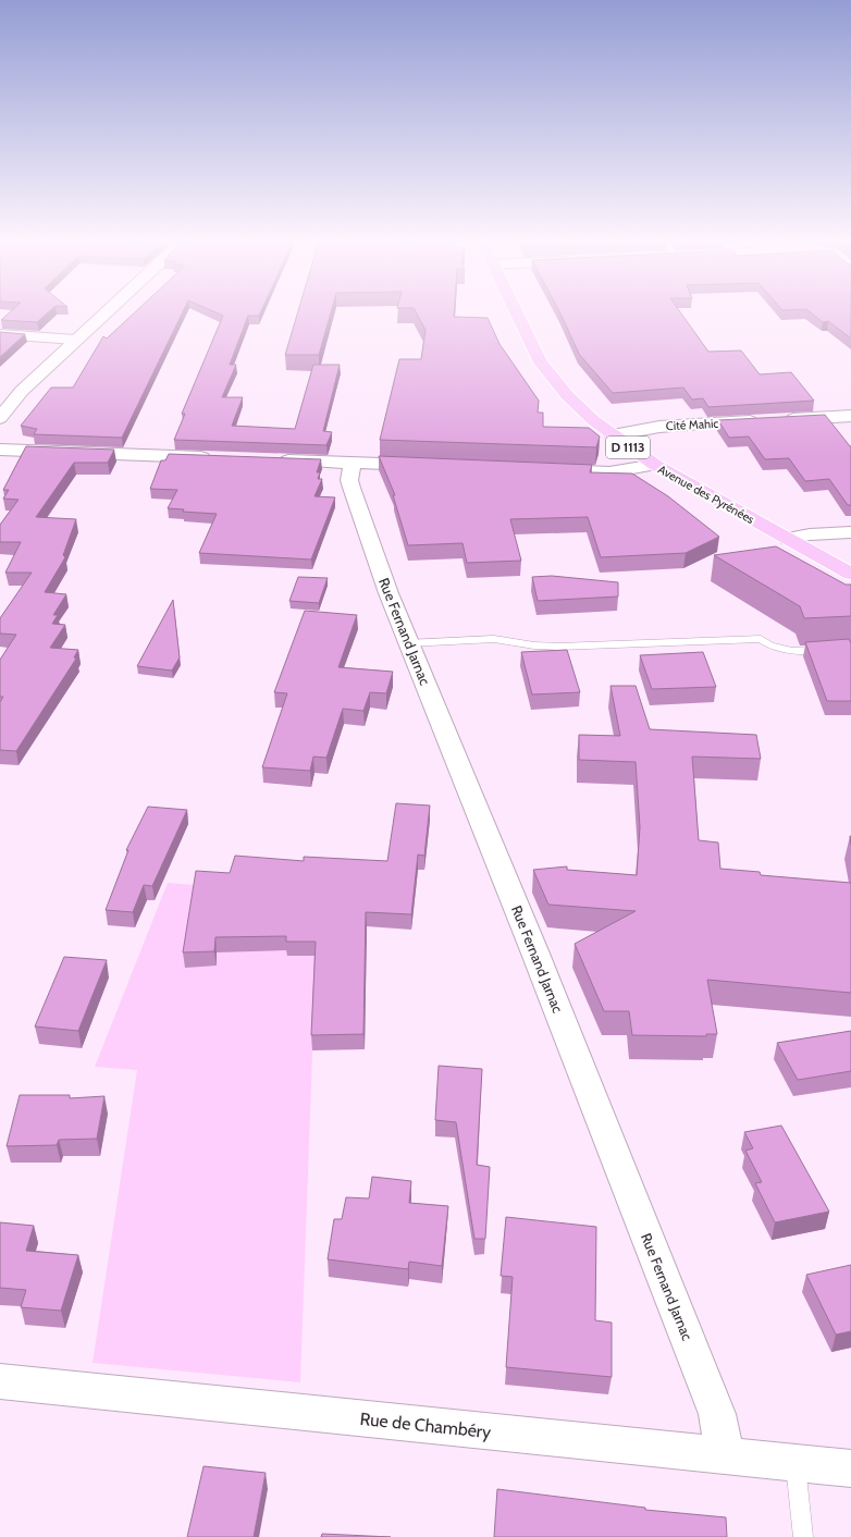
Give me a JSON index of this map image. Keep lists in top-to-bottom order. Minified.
{"streets":{"main road":["D 1113","Avenue des Pyrénées"],"street":["Cité Mahic","Rue Fernand Jarnac","Rue de Chambéry"]},"crossings":[["Cité Mahic","Avenue des Pyrénées"],["Rue Fernand Jarnac","Rue de Chambéry"]]}
